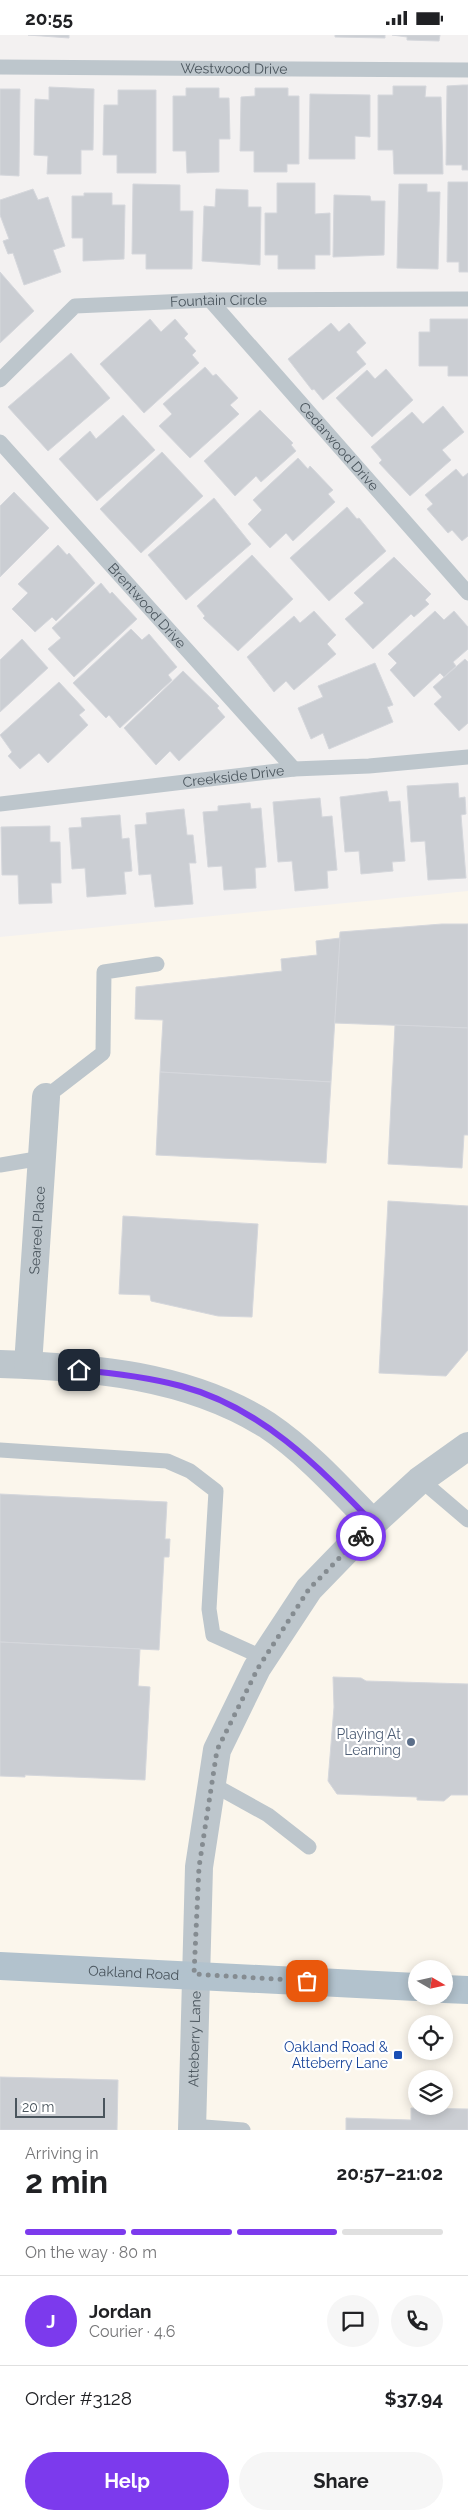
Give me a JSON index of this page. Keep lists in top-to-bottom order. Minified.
{"streets":{"main road":["Oakland Road"],"street":["Seareel Place","Atteberry Lane"],"lane":["Westwood Drive","Fountain Circle","Cedarwood Drive","Brentwood Drive","Creekside Drive"]},"crossings":[["Fountain Circle","Cedarwood Drive"],["Brentwood Drive","Creekside Drive"],["Oakland Road","Atteberry Lane"]],"places":{"other":["Playing At Learning"],"transit":["Oakland Road & Atteberry Lane"]},"scale_bar":"20 m","north":"right","page":{"status":"20:55","scale":"20 m","heading":["2 min","Arriving in","20:57–21:02"],"panel":["Jordan","Courier · 4.6","Order #3128","$37.94"],"bar":"On the way · 80 m","round":"J","buttons":["Help","Share"]}}
